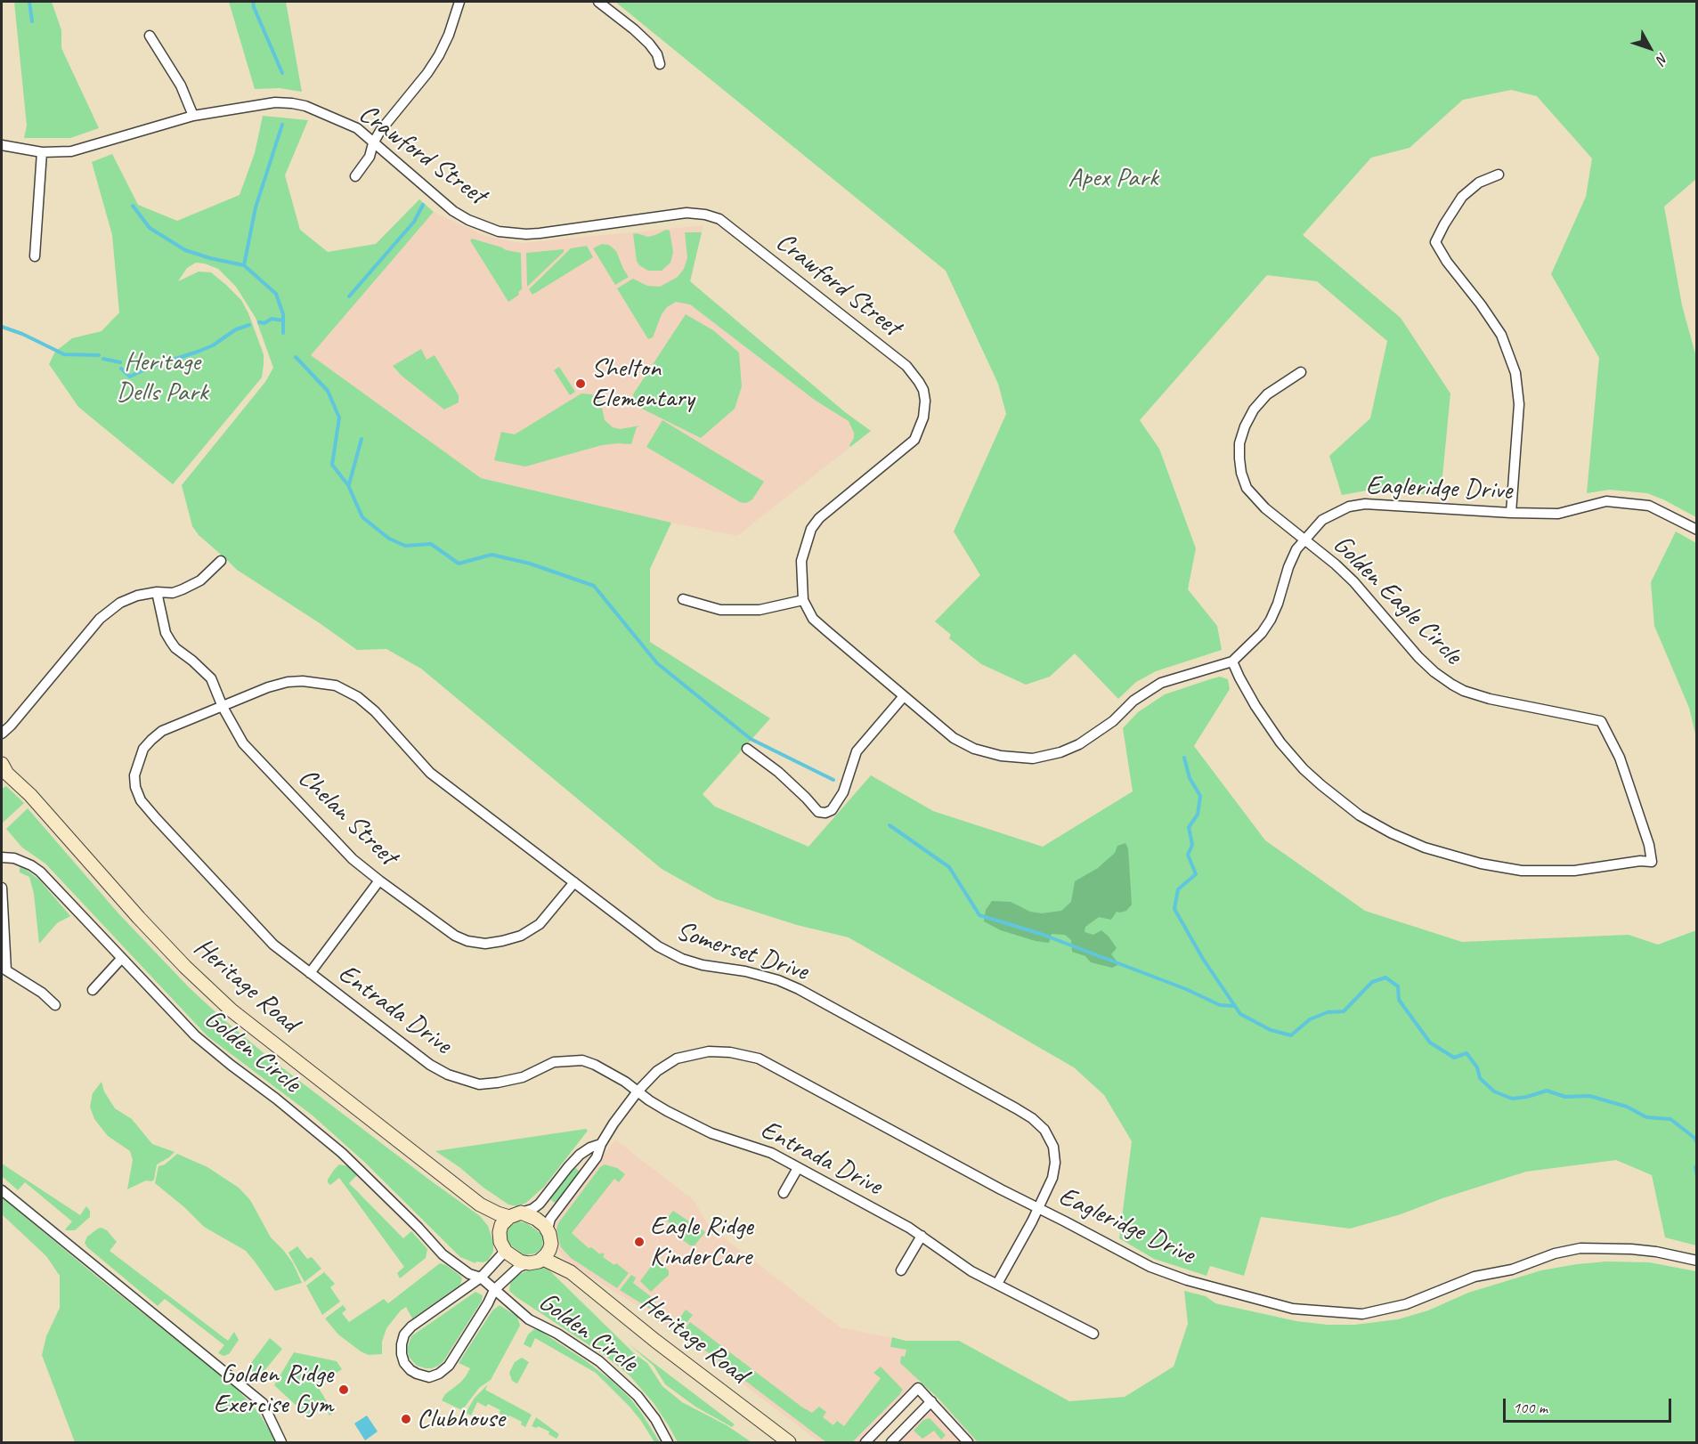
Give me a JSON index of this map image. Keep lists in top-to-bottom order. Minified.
{"streets":{"main road":["Heritage Road"],"street":["Crawford Street","Eagleridge Drive","Golden Eagle Circle","Chelan Street","Somerset Drive","Entrada Drive","Golden Circle"]},"crossings":[["Crawford Street","Eagleridge Drive"],["Crawford Street","Golden Eagle Circle"],["Eagleridge Drive","Golden Eagle Circle"],["Eagleridge Drive","Somerset Drive"],["Eagleridge Drive","Heritage Road"],["Eagleridge Drive","Entrada Drive"],["Eagleridge Drive","Golden Circle"],["Chelan Street","Somerset Drive"],["Chelan Street","Entrada Drive"],["Somerset Drive","Entrada Drive"],["Heritage Road","Golden Circle"]],"parks":["Apex Park","Heritage Dells Park"],"places":["Shelton Elementary","Eagle Ridge KinderCare","Golden Ridge Exercise Gym","Clubhouse"],"scale_bar":"100 m","north":"bottom right"}
